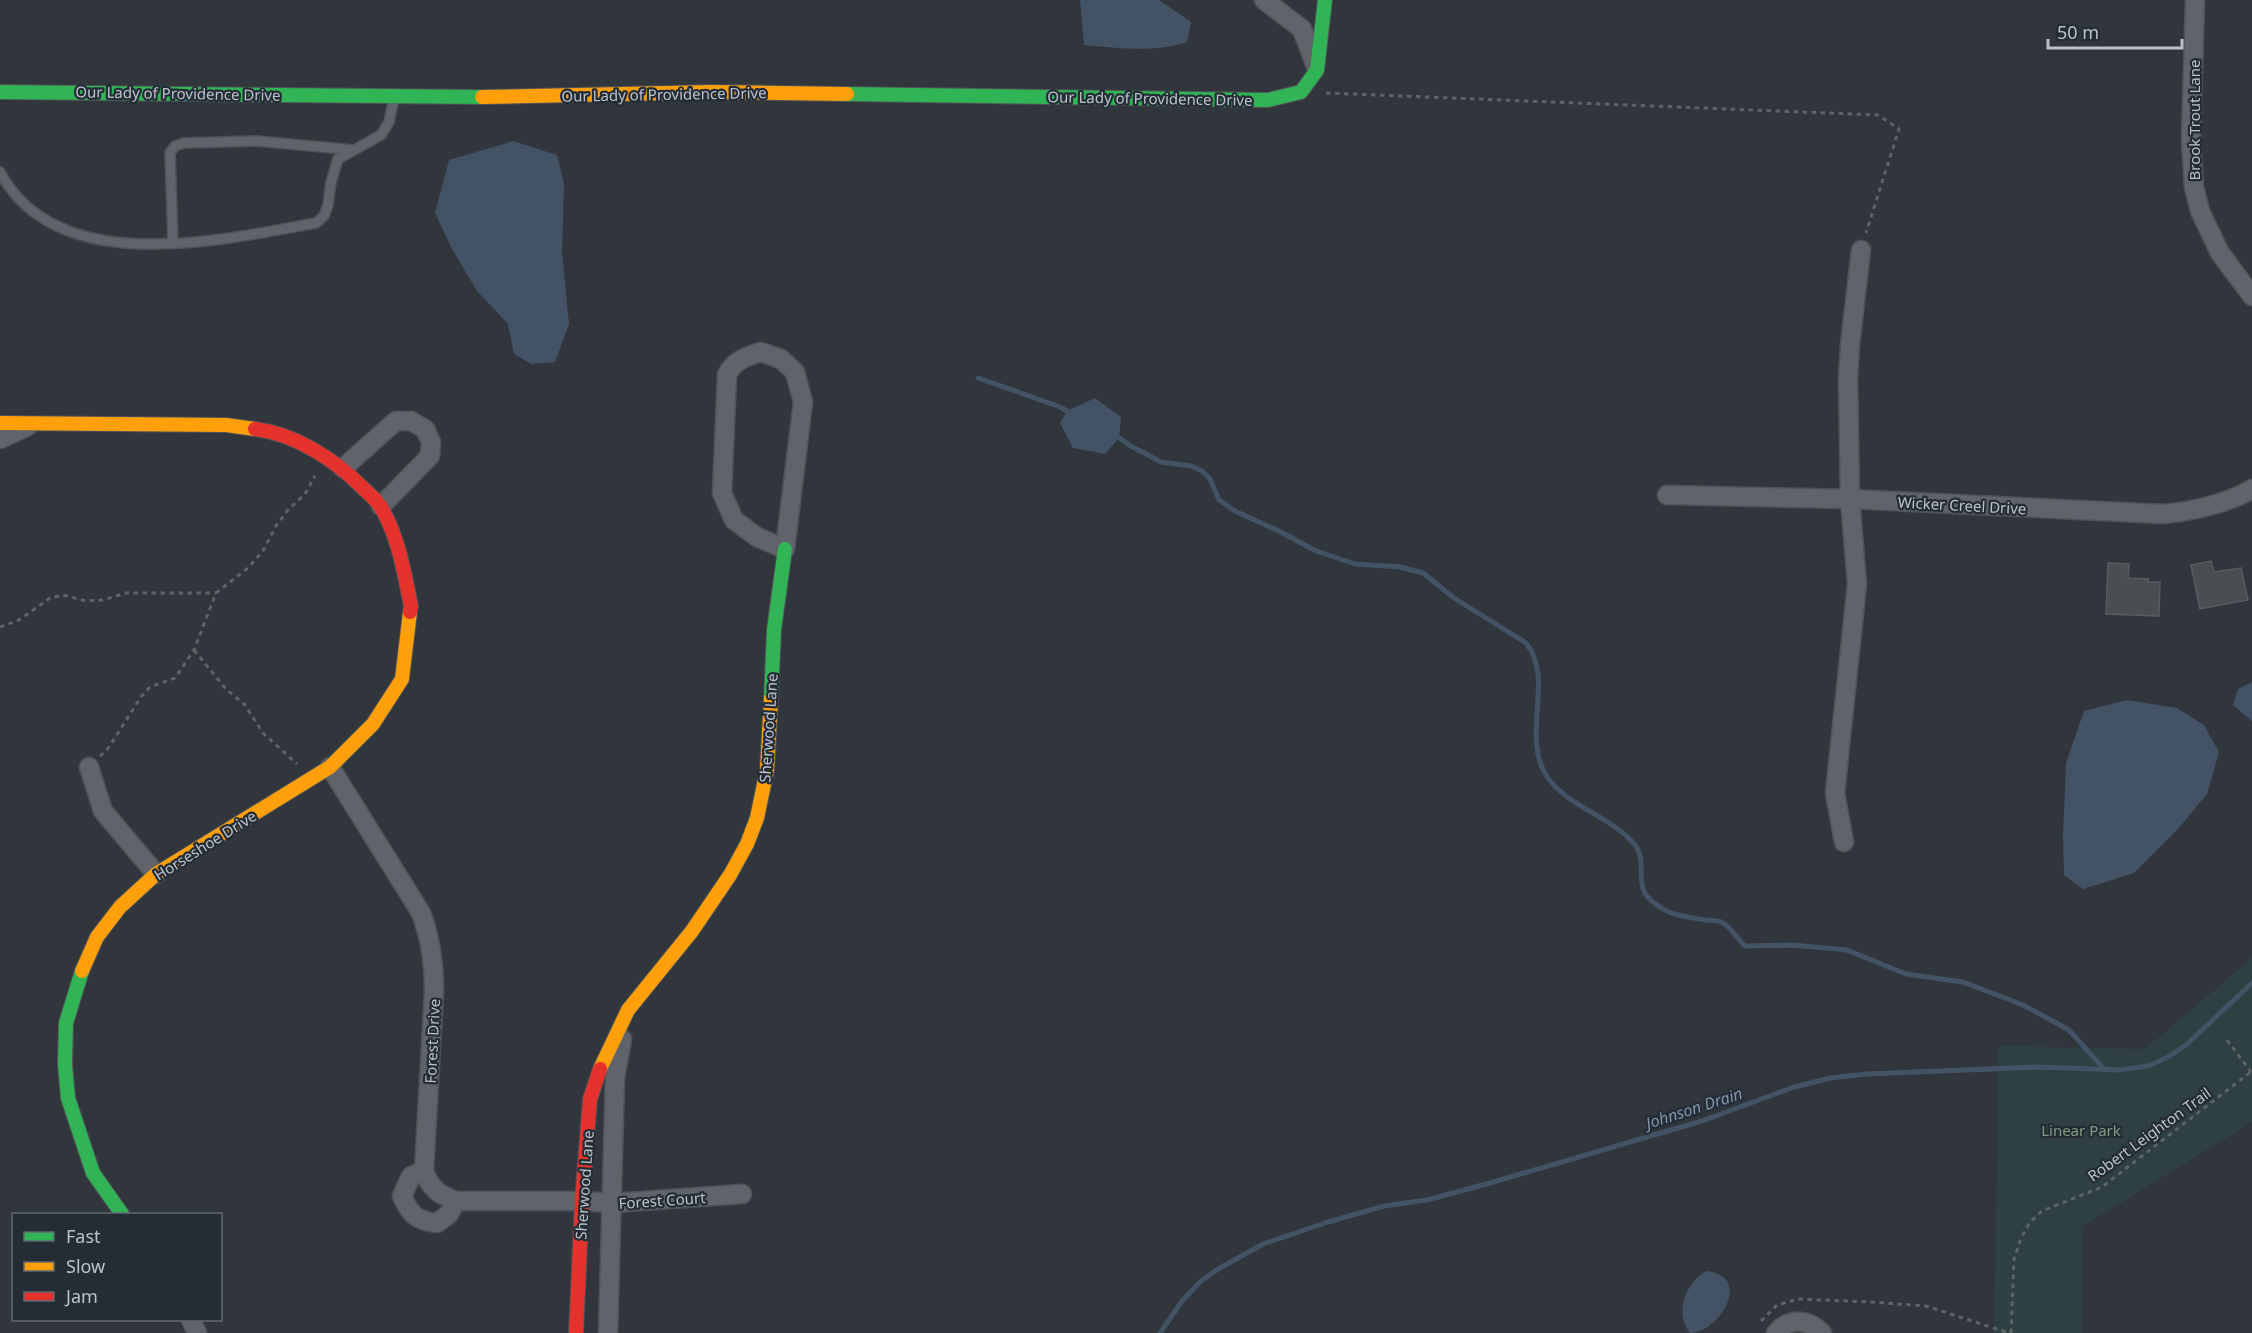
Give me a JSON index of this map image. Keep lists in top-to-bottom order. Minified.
{"streets":{"street":["Our Lady of Providence Drive","Brook Trout Lane","Wicker Creel Drive","Sherwood Lane","Horseshoe Drive","Forest Drive","Forest Court"],"path":["Robert Leighton Trail"]},"crossings":[["Sherwood Lane","Forest Court"],["Horseshoe Drive","Forest Drive"]],"water":["Johnson Drain"],"parks":["Linear Park"],"legend":["Fast","Slow","Jam"],"scale_bar":"50 m"}
